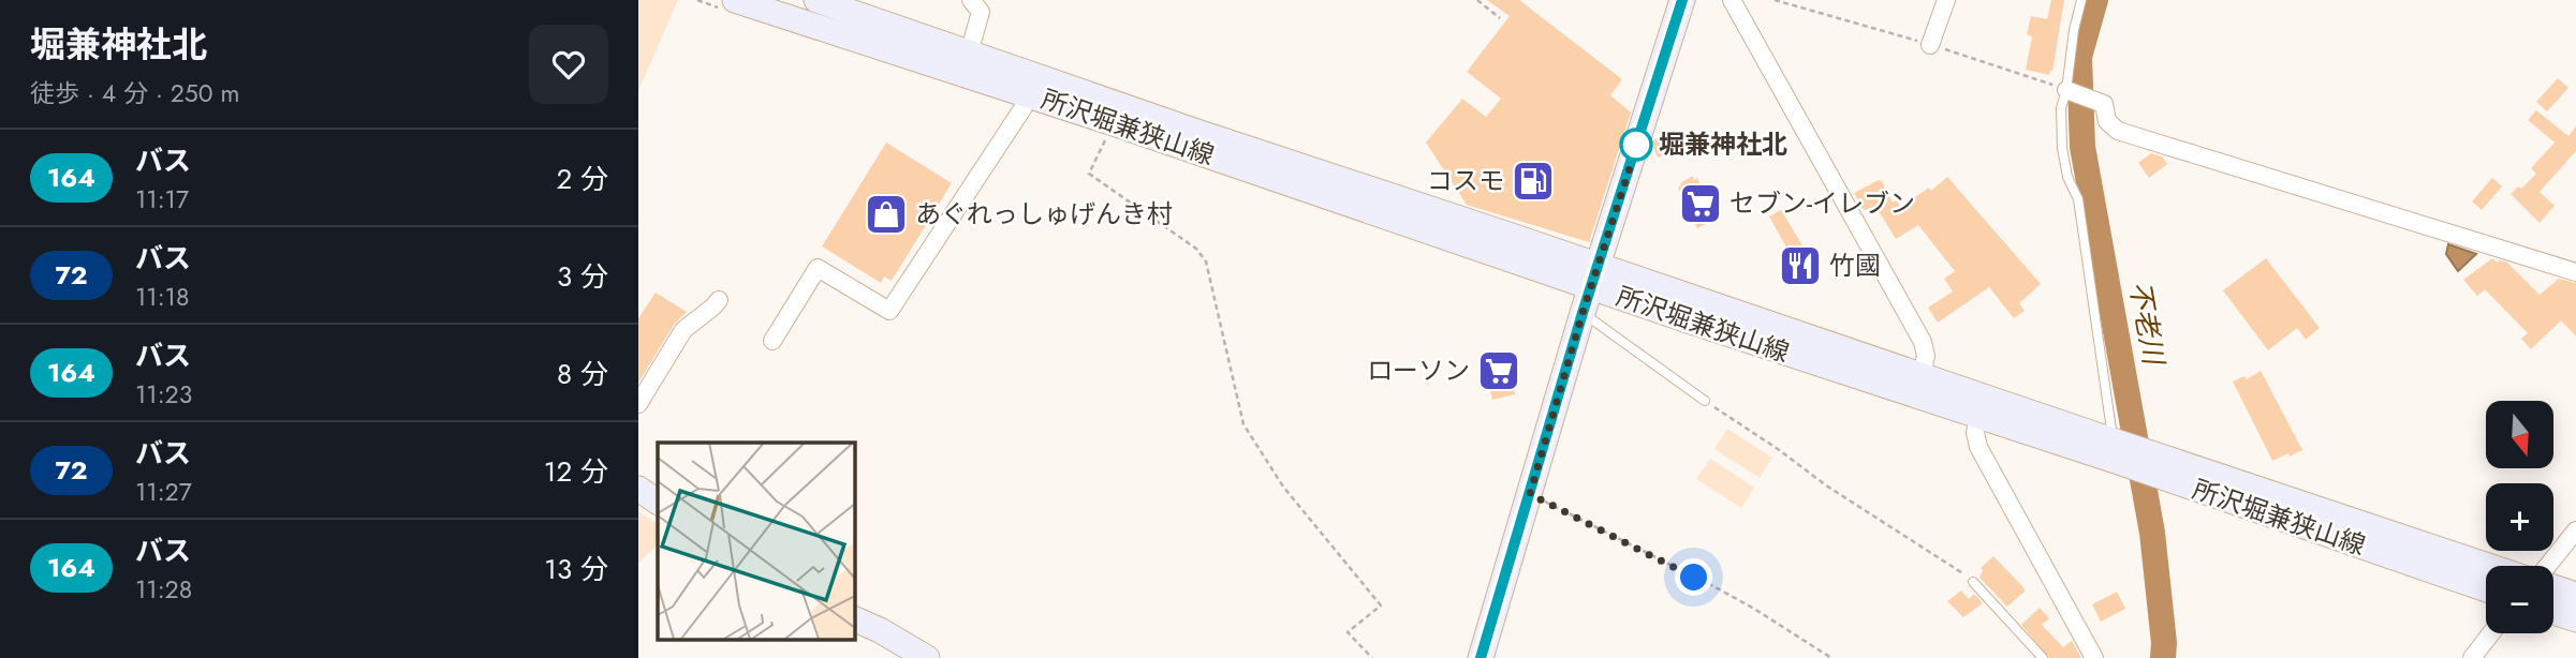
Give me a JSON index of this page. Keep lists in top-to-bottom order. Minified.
{"streets":{"main road":["所沢堀兼狭山線"]},"water":["不老川"],"places":{"other":["堀兼神社北"],"fuel station":["コスモ"],"supermarket":["セブン-イレブン","ローソン"],"shop":["あぐれっしゅげんき村"],"restaurant":["竹國"]},"lines":["bus line 164"],"north":"bottom","page":{"heading":["堀兼神社北","徒歩 · 4 分 · 250 m"],"list":[{"mark":"164","name":"バス","note":"11:17","value":"2 分"},{"mark":"72","name":"バス","note":"11:18","value":"3 分"},{"mark":"164","name":"バス","note":"11:23","value":"8 分"},{"mark":"72","name":"バス","note":"11:27","value":"12 分"},{"mark":"164","name":"バス","note":"11:28","value":"13 分"}],"map_buttons":["+","−"]}}
